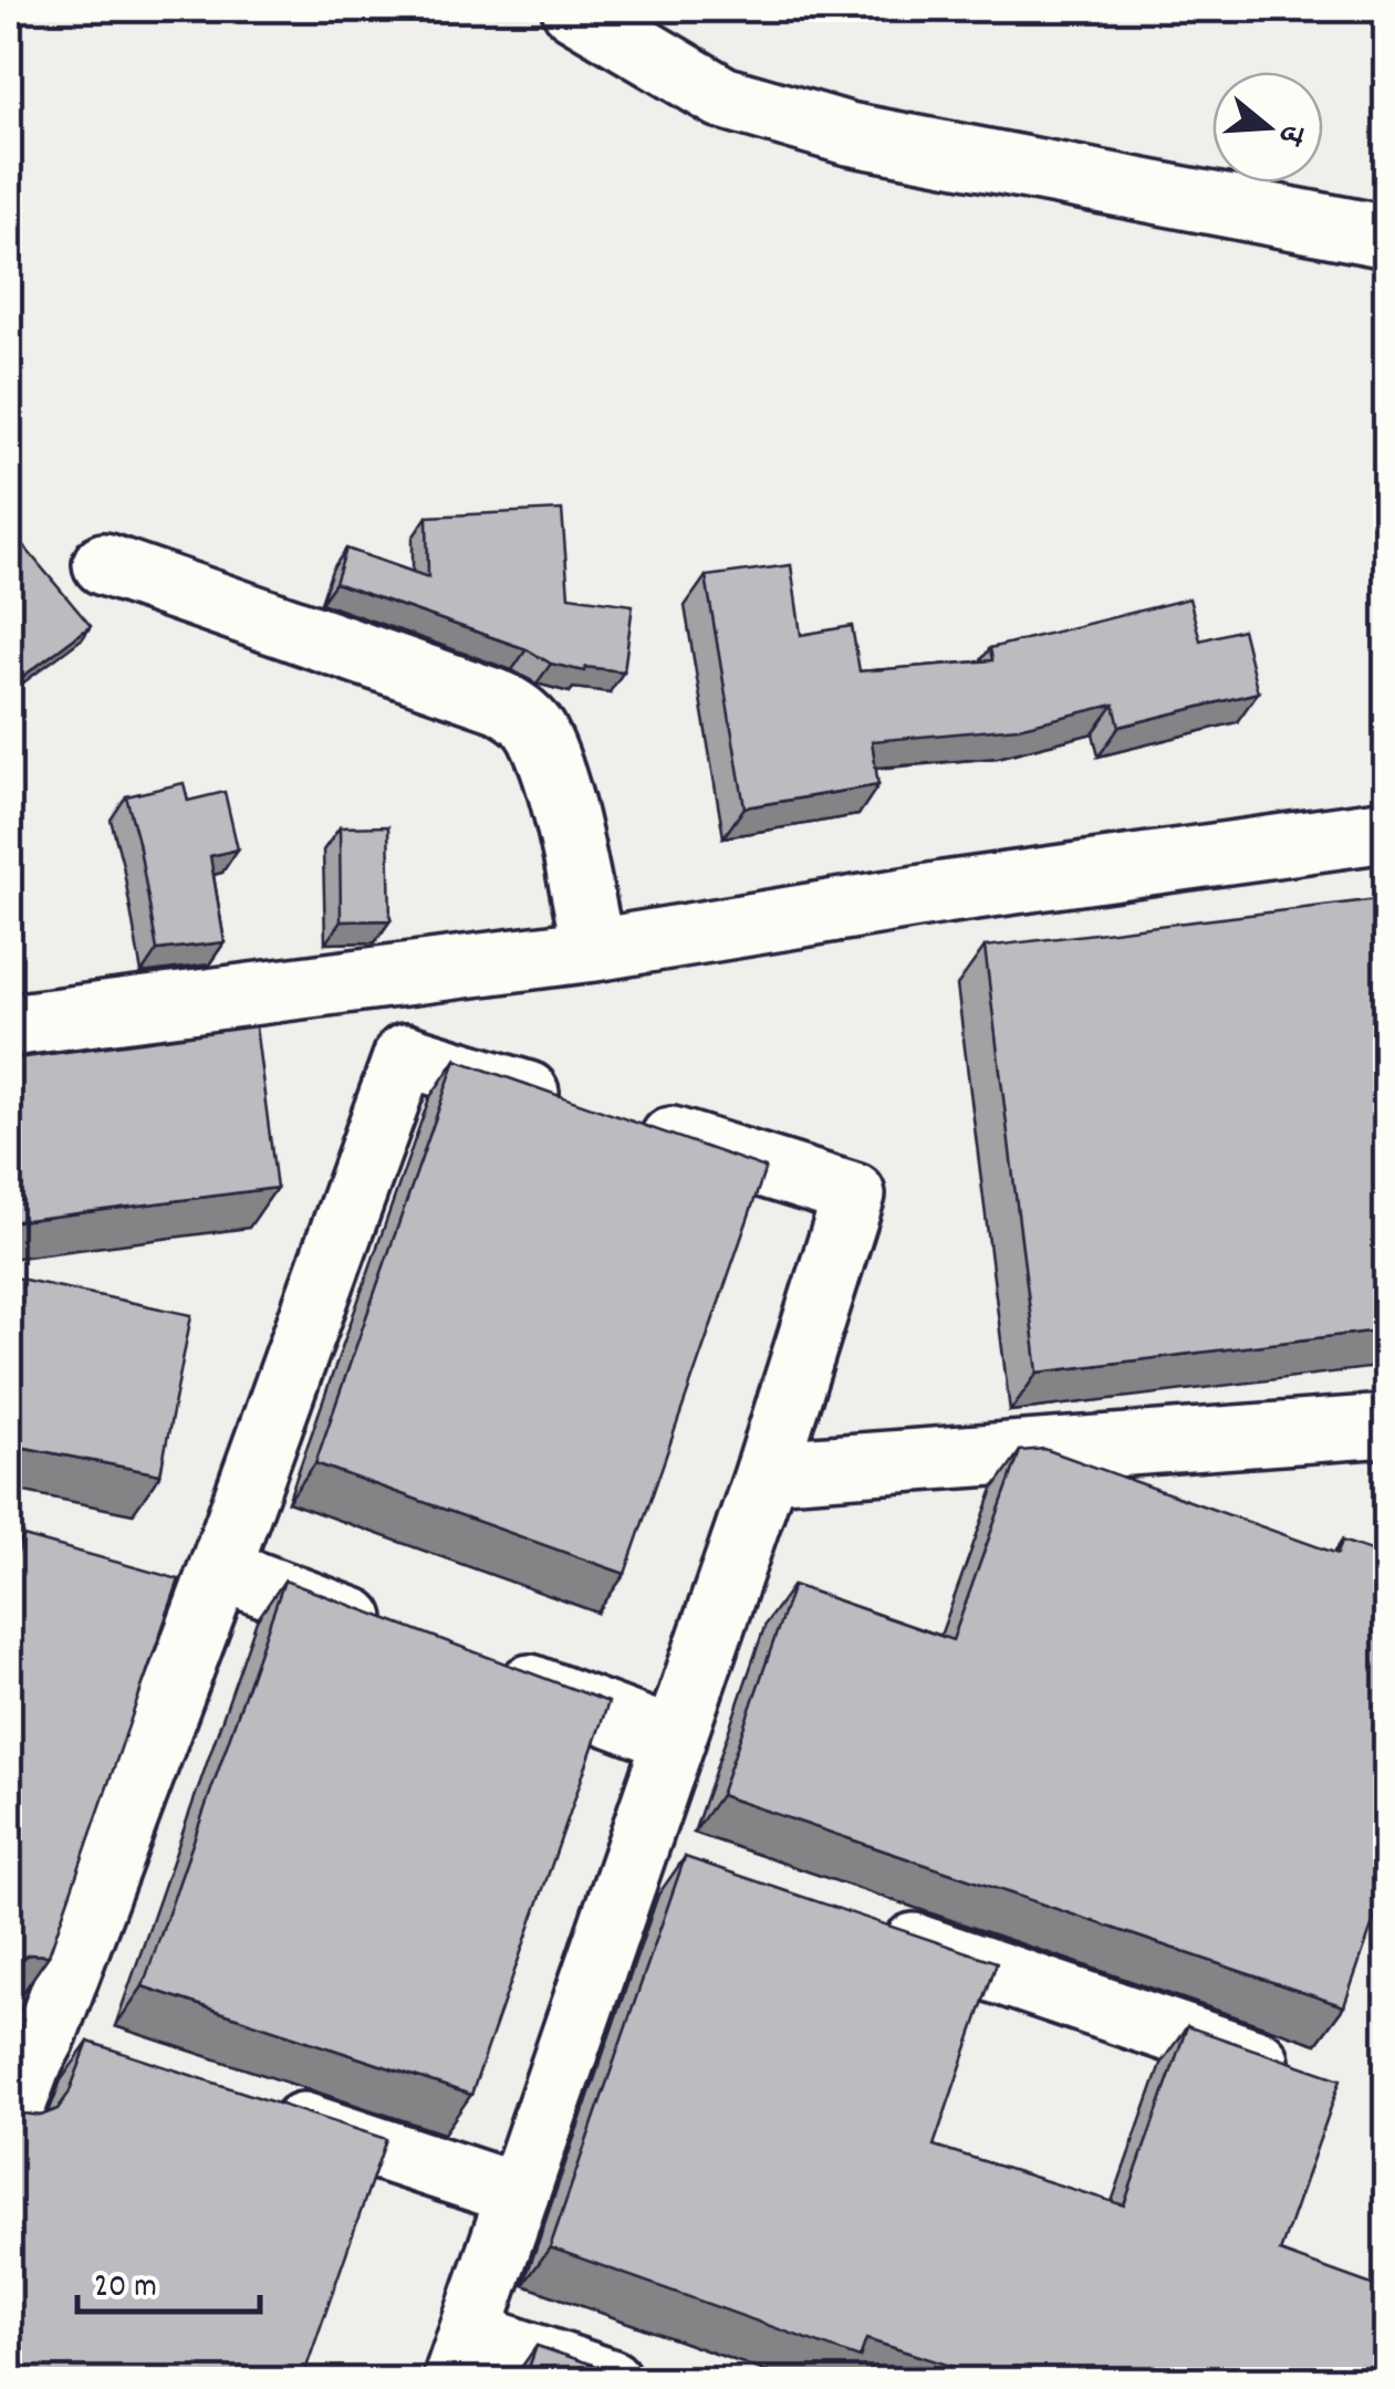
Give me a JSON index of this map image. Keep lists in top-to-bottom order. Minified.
{"scale_bar":"20 m","north":"right"}
